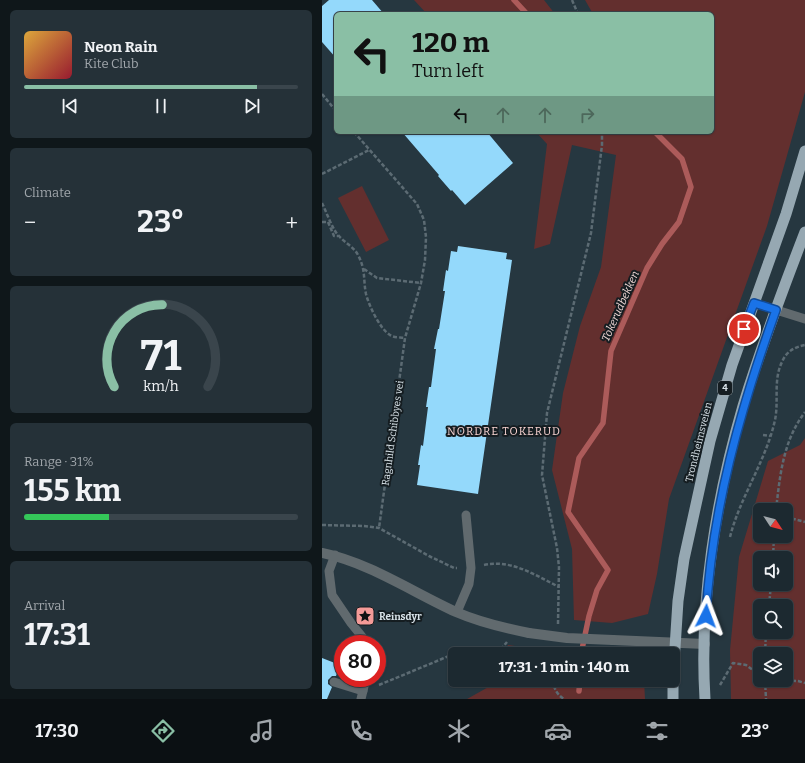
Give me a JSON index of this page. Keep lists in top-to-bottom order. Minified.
{"streets":{"highway":["4","Trondheimsveien"],"path":["Ragnhild Schibbyes vei"]},"districts":["NORDRE TOKERUD"],"water":["Tokerudbekken"],"places":{"place":["Reinsdyr"]},"north":"bottom right","page":{"turn":["120 m","Turn left"],"song":["Neon Rain","Kite Club"],"tile":["Climate",["Range · 31%","155 km"],["Arrival","17:31"]],"heat":["−","23°","+"],"limit":"80","trip":"17:31 · 1 min · 140 m","tabs":["17:30","23°"],"gauge":["71","km/h"]}}
